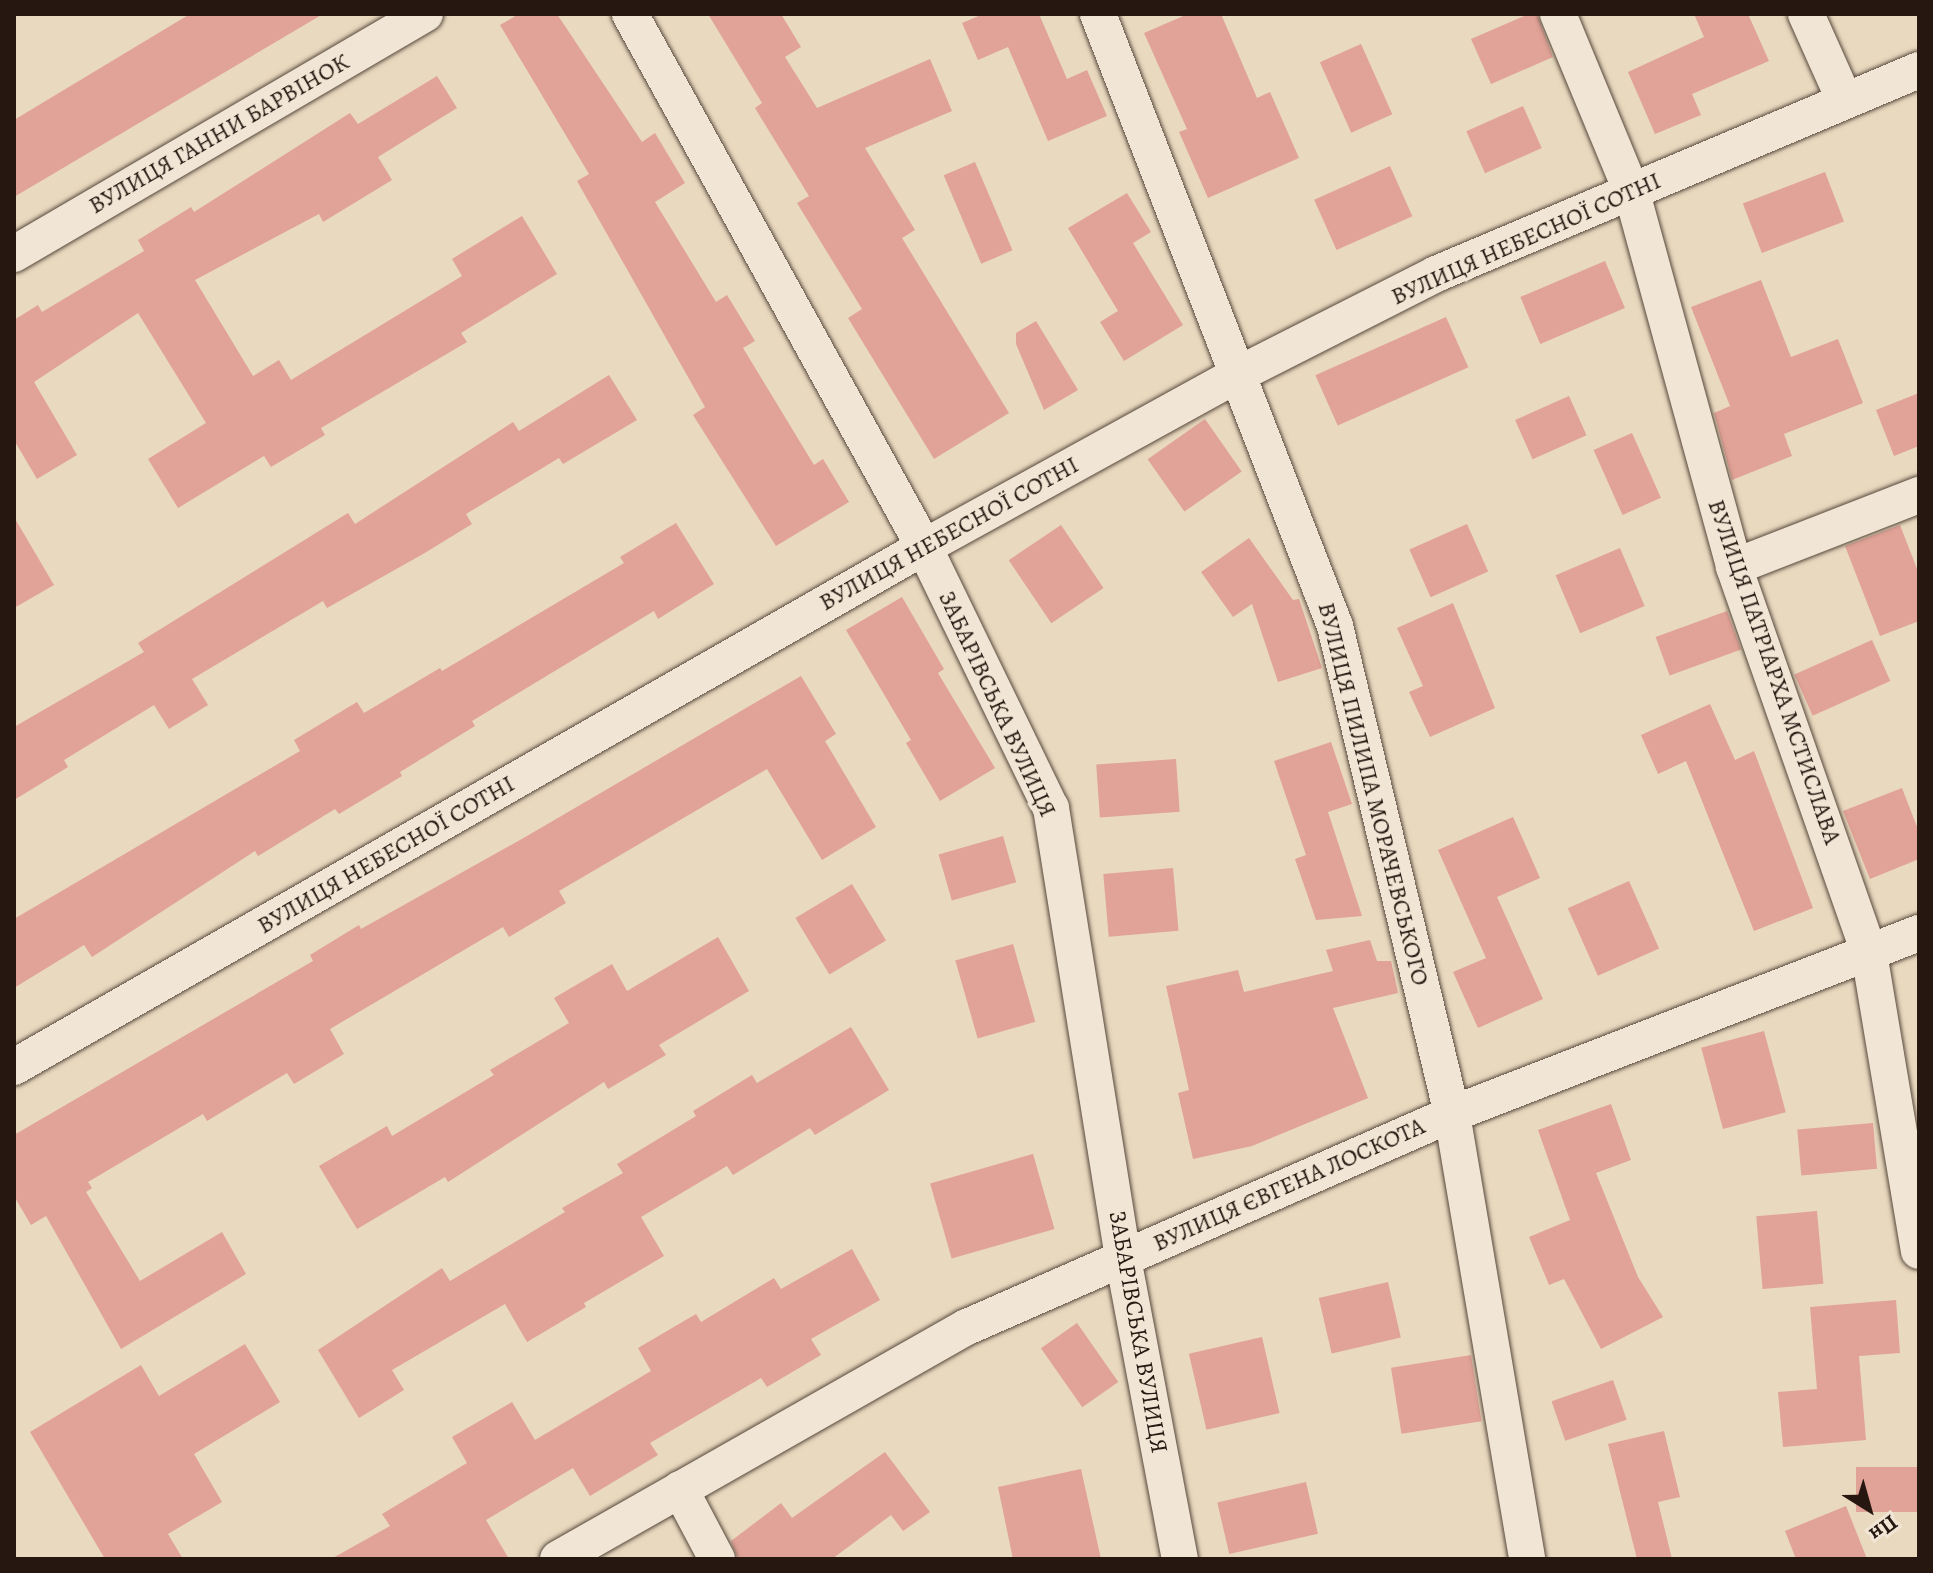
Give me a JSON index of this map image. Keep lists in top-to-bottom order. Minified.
{"streets":{"street":["ВУЛИЦЯ ГАННИ БАРВІНОК","ВУЛИЦЯ НЕБЕСНОЇ СОТНІ","ВУЛИЦЯ ПАТРІАРХА МСТИСЛАВА","ЗАБАРІВСЬКА ВУЛИЦЯ","ВУЛИЦЯ ПИЛИПА МОРАЧЕВСЬКОГО","ВУЛИЦЯ ЄВГЕНА ЛОСКОТА"]},"crossings":[["ВУЛИЦЯ НЕБЕСНОЇ СОТНІ","ВУЛИЦЯ ПАТРІАРХА МСТИСЛАВА"],["ВУЛИЦЯ НЕБЕСНОЇ СОТНІ","ЗАБАРІВСЬКА ВУЛИЦЯ"],["ВУЛИЦЯ НЕБЕСНОЇ СОТНІ","ВУЛИЦЯ ПИЛИПА МОРАЧЕВСЬКОГО"],["ВУЛИЦЯ ПАТРІАРХА МСТИСЛАВА","ВУЛИЦЯ ЄВГЕНА ЛОСКОТА"],["ЗАБАРІВСЬКА ВУЛИЦЯ","ВУЛИЦЯ ЄВГЕНА ЛОСКОТА"],["ВУЛИЦЯ ПИЛИПА МОРАЧЕВСЬКОГО","ВУЛИЦЯ ЄВГЕНА ЛОСКОТА"]],"north":"bottom right"}
